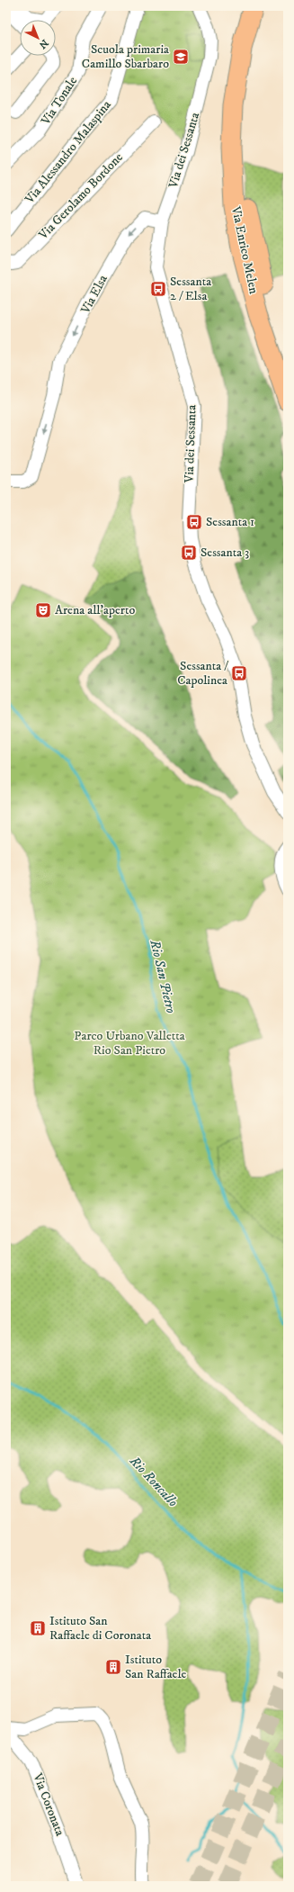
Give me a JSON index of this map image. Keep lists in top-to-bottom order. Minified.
{"streets":{"highway":["Via Enrico Melen"],"street":["Via Tonale","Via dei Sessanta","Via Alessandro Malaspina","Via Gerolamo Bordone","Via Elsa","Via Coronata"]},"crossings":[["Via dei Sessanta","Via Elsa"]],"one_way":["Via Elsa"],"water":["Rio San Pietro","Rio Roncallo"],"parks":["Parco Urbano Valletta Rio San Pietro"],"places":{"school or university":["Scuola primaria Camillo Sbarbaro"],"bus stop":["Sessanta 2 / Elsa","Sessanta 1","Sessanta 3","Sessanta / Capolinea"],"theatre":["Arena all'aperto"],"building":["Istituto San Raffaele di Coronata","Istituto San Raffaele"]},"north":"bottom right"}
